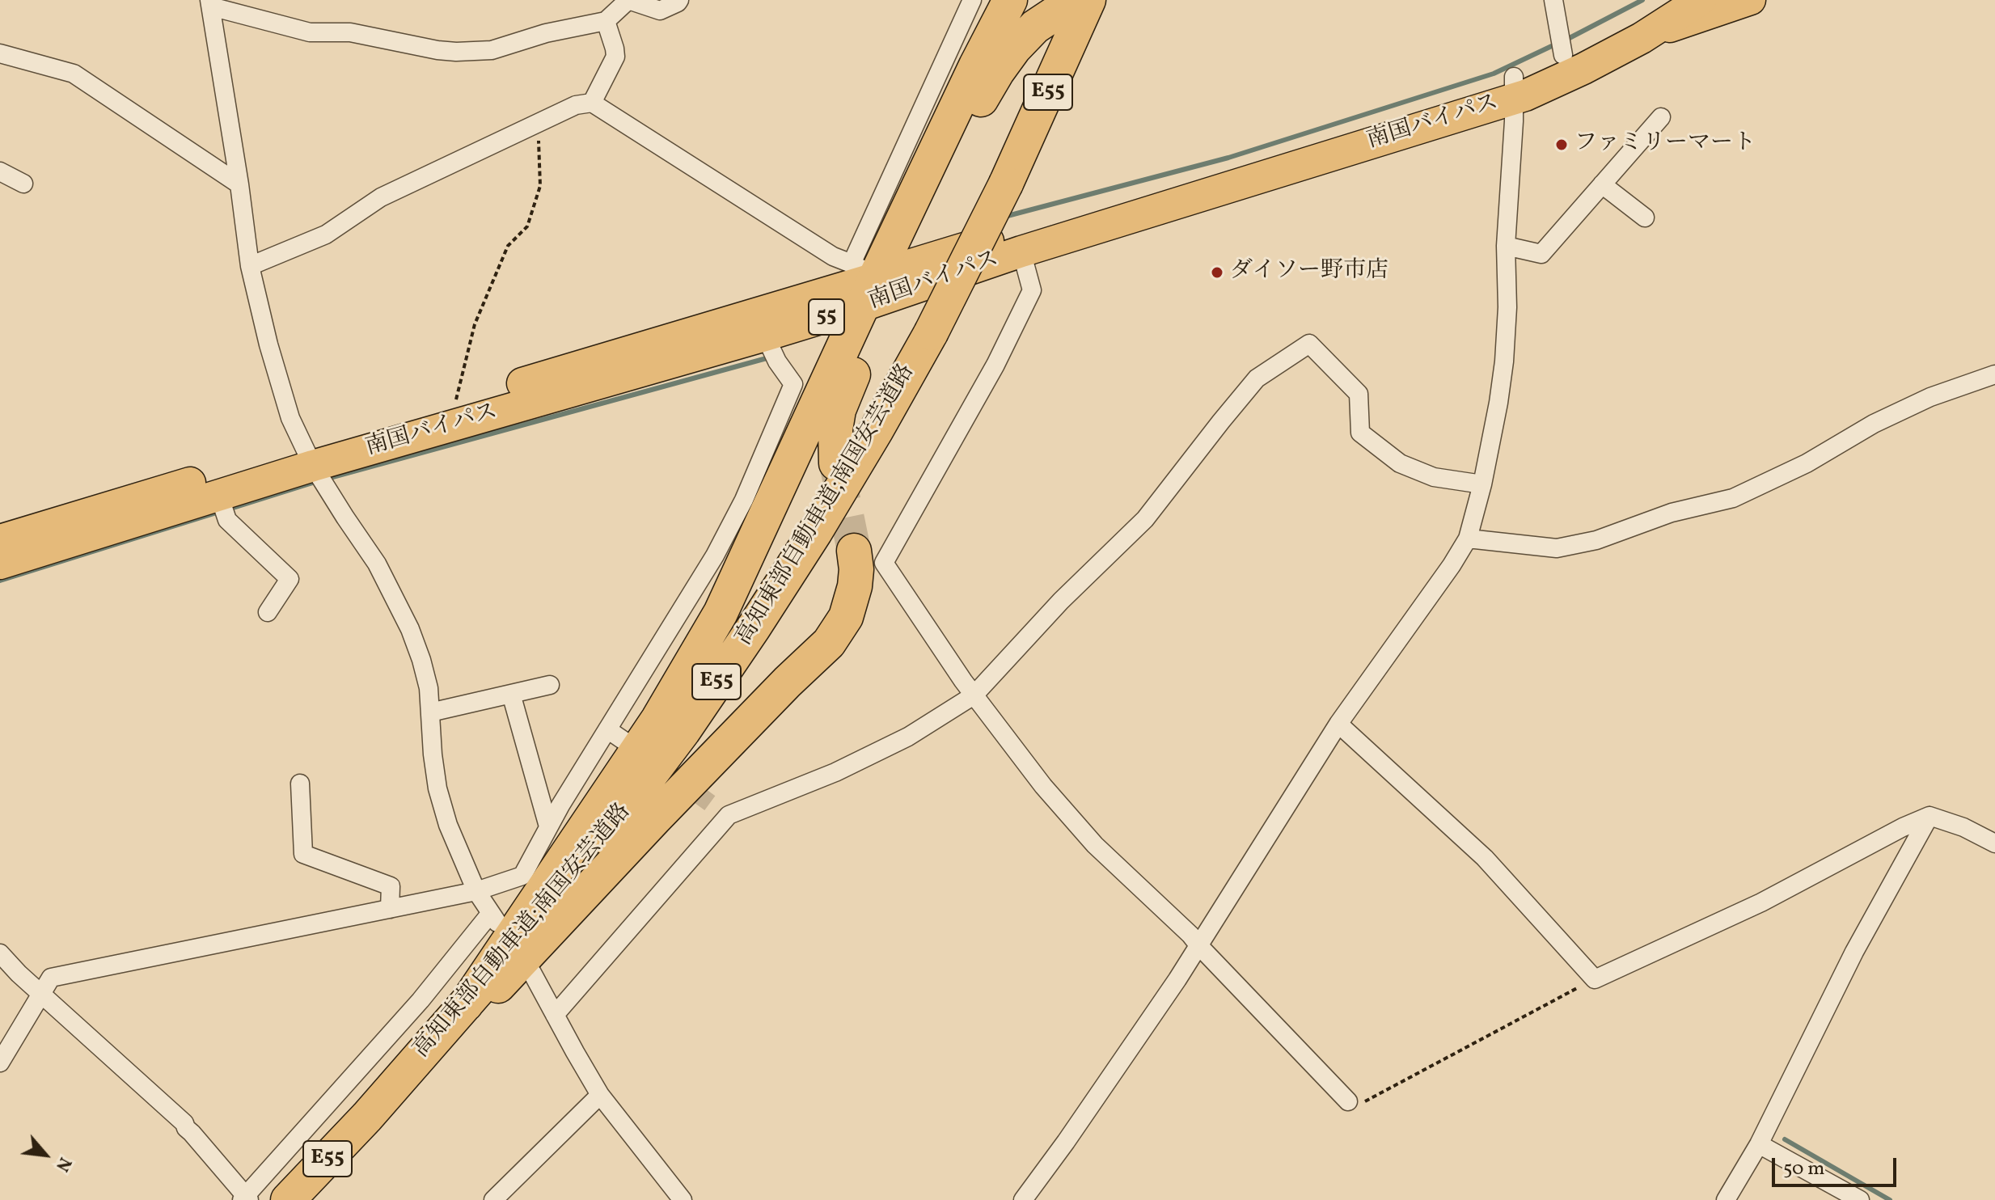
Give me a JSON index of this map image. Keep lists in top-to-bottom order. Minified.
{"streets":{"highway":["E55","南国バイパス","55","高知東部自動車道;南国安芸道路"]},"places":["ファミリーマート","ダイソー野市店"],"scale_bar":"50 m","north":"bottom right"}
